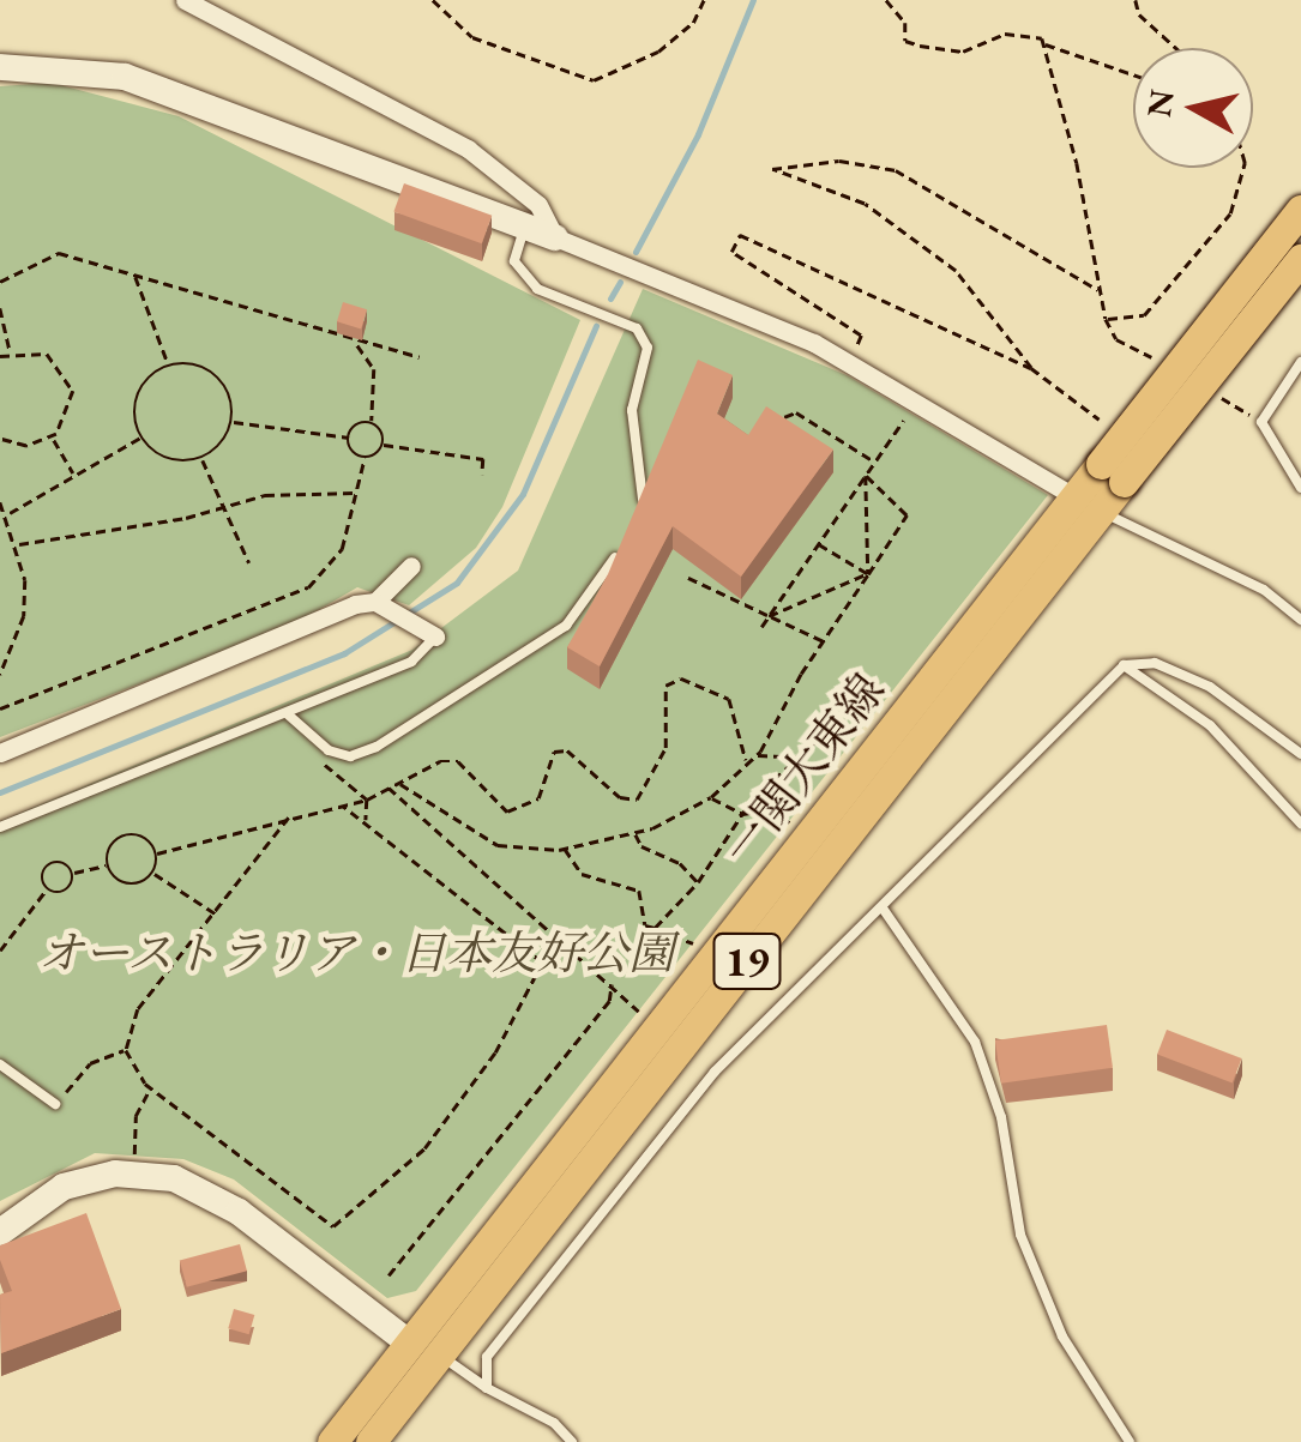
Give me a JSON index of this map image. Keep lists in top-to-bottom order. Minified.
{"streets":{"main road":["一関大東線","19"]},"parks":["オーストラリア・日本友好公園"],"north":"left"}
